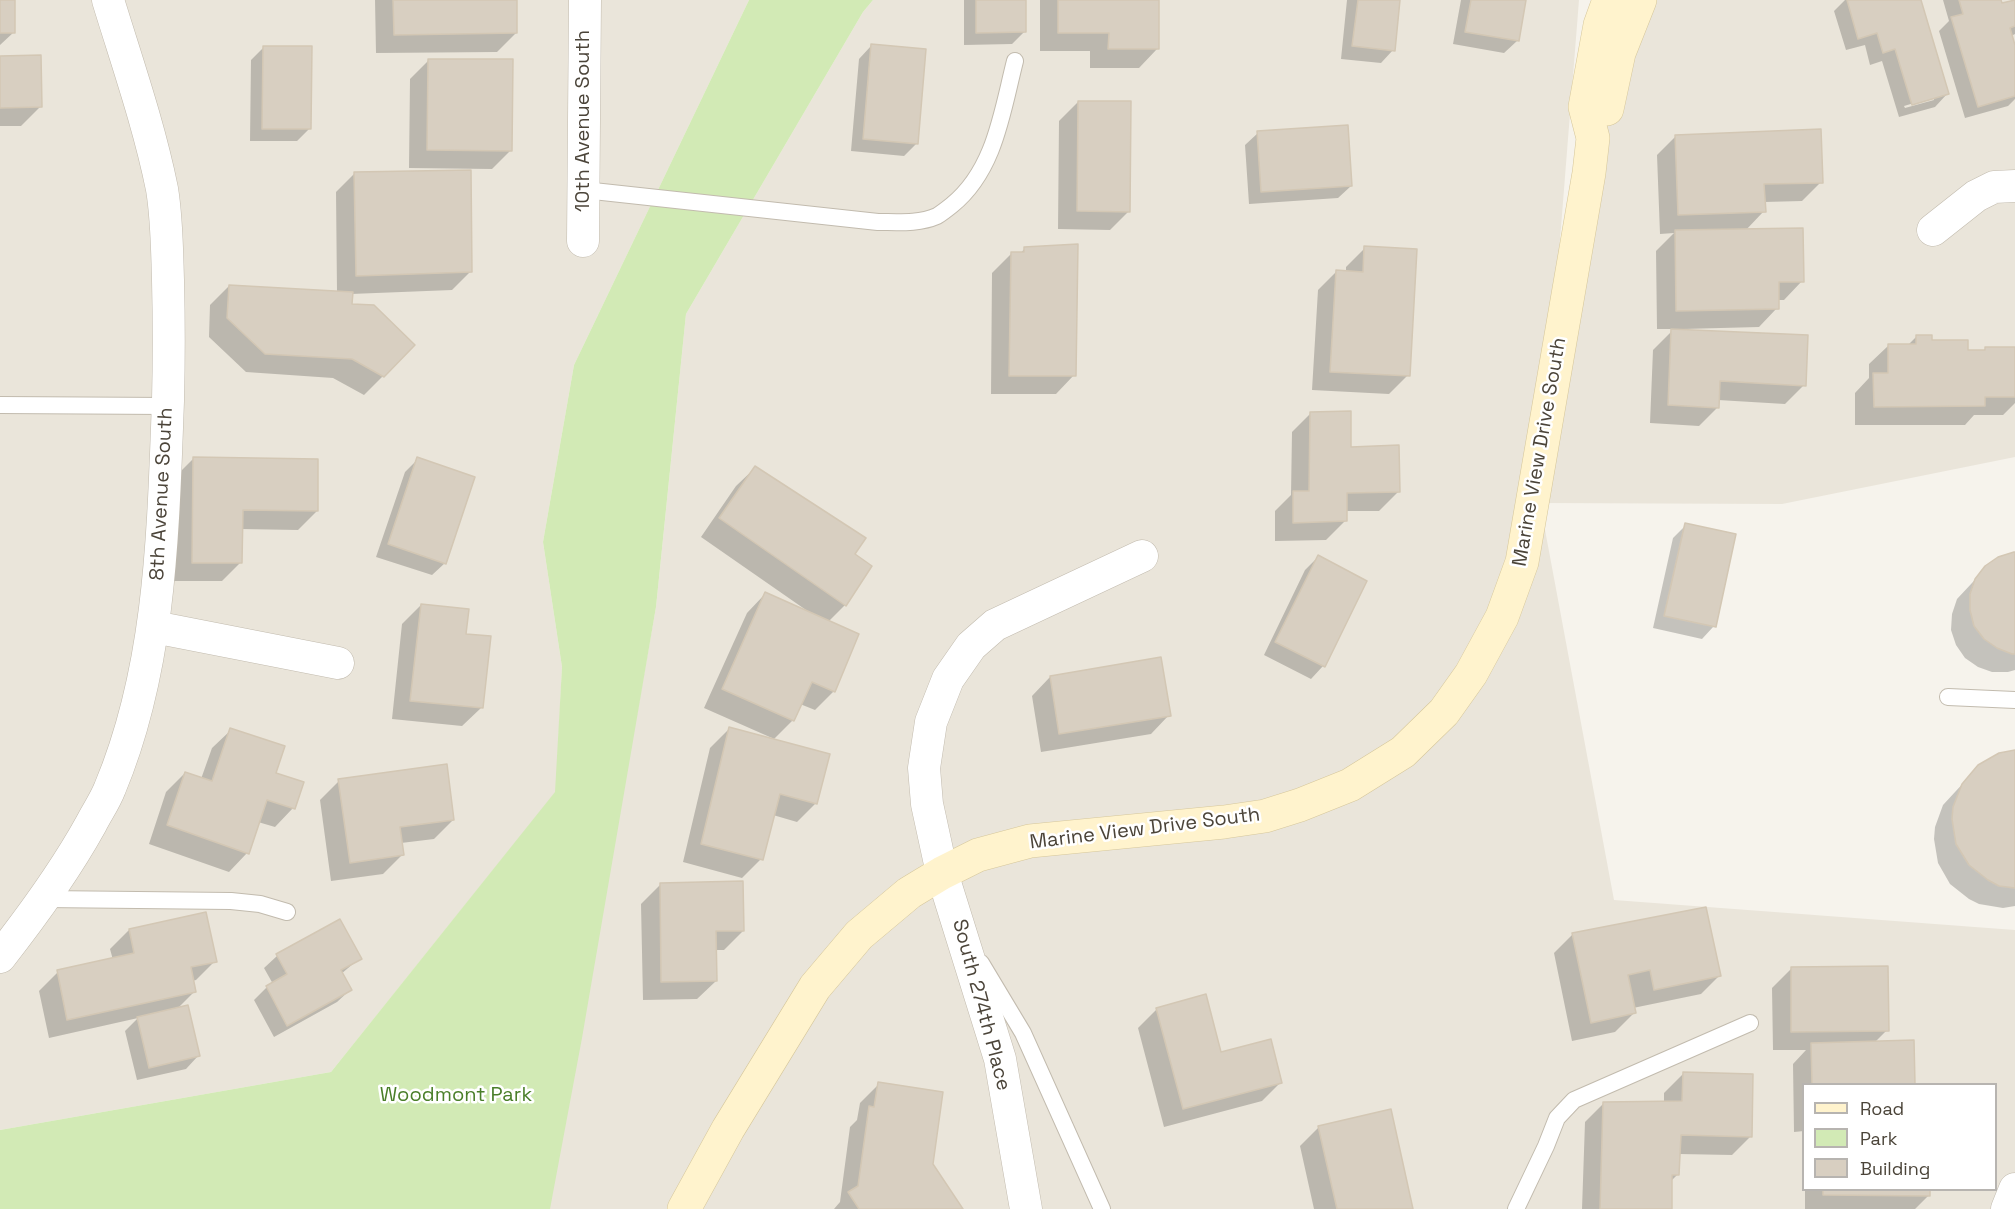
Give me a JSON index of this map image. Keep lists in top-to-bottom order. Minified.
{"streets":{"main road":["Marine View Drive South"],"street":["10th Avenue South","8th Avenue South","South 274th Place"]},"crossings":[["Marine View Drive South","South 274th Place"]],"parks":["Woodmont Park"],"legend":["Road","Park","Building"]}
